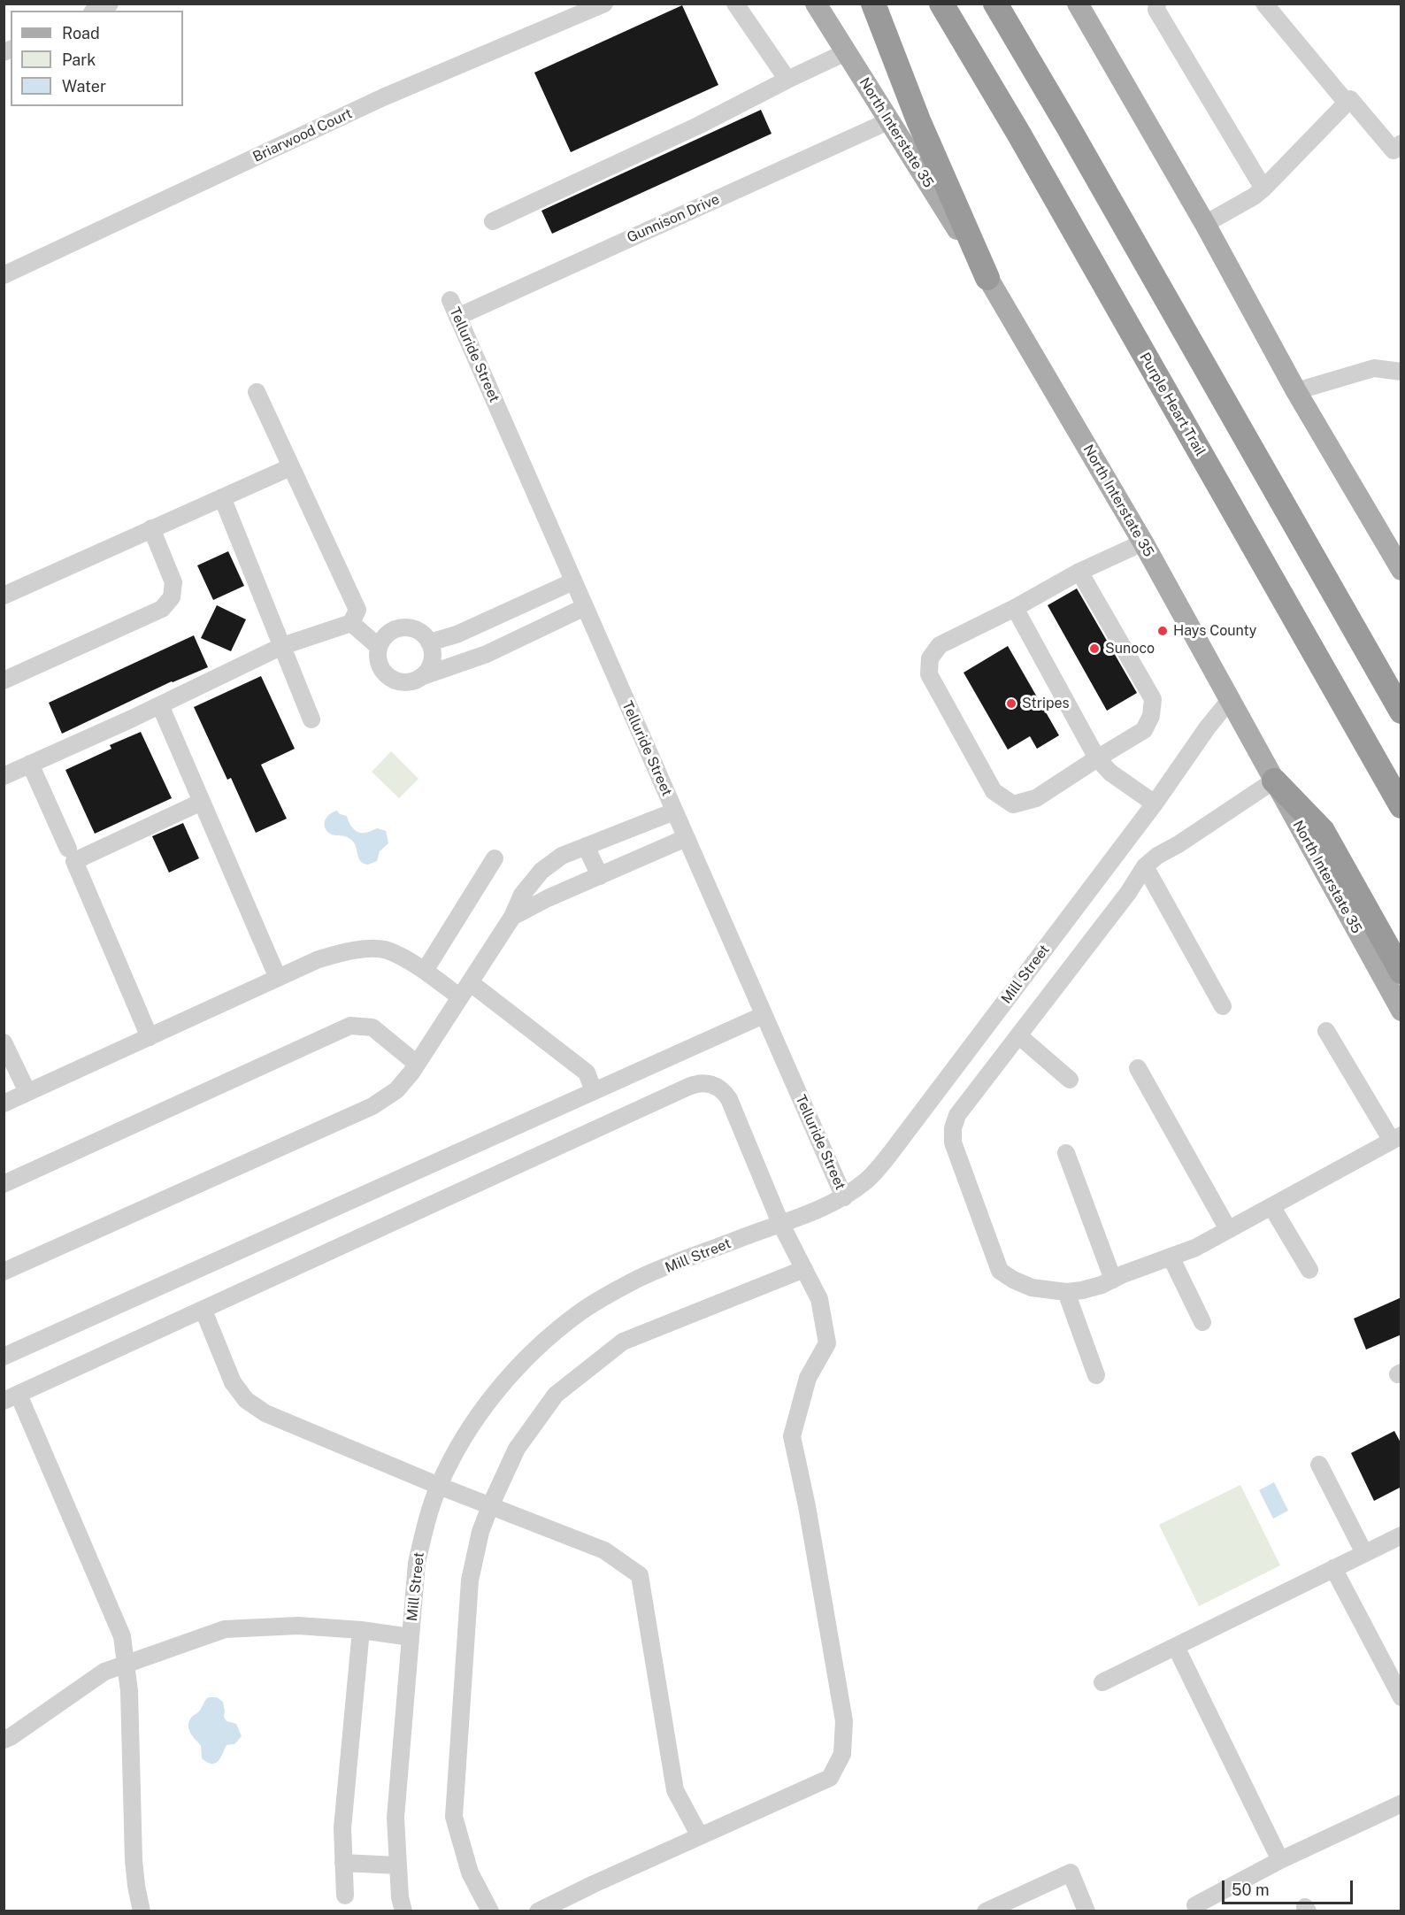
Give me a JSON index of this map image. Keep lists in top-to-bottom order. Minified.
{"streets":{"highway":["Purple Heart Trail"],"main road":["North Interstate 35"],"street":["Briarwood Court","Gunnison Drive","Telluride Street","Mill Street"]},"crossings":[["North Interstate 35","Gunnison Drive"],["North Interstate 35","Mill Street"],["Gunnison Drive","Telluride Street"],["Telluride Street","Mill Street"]],"places":["Hays County","Sunoco","Stripes"],"legend":["Road","Park","Water"],"scale_bar":"50 m"}
